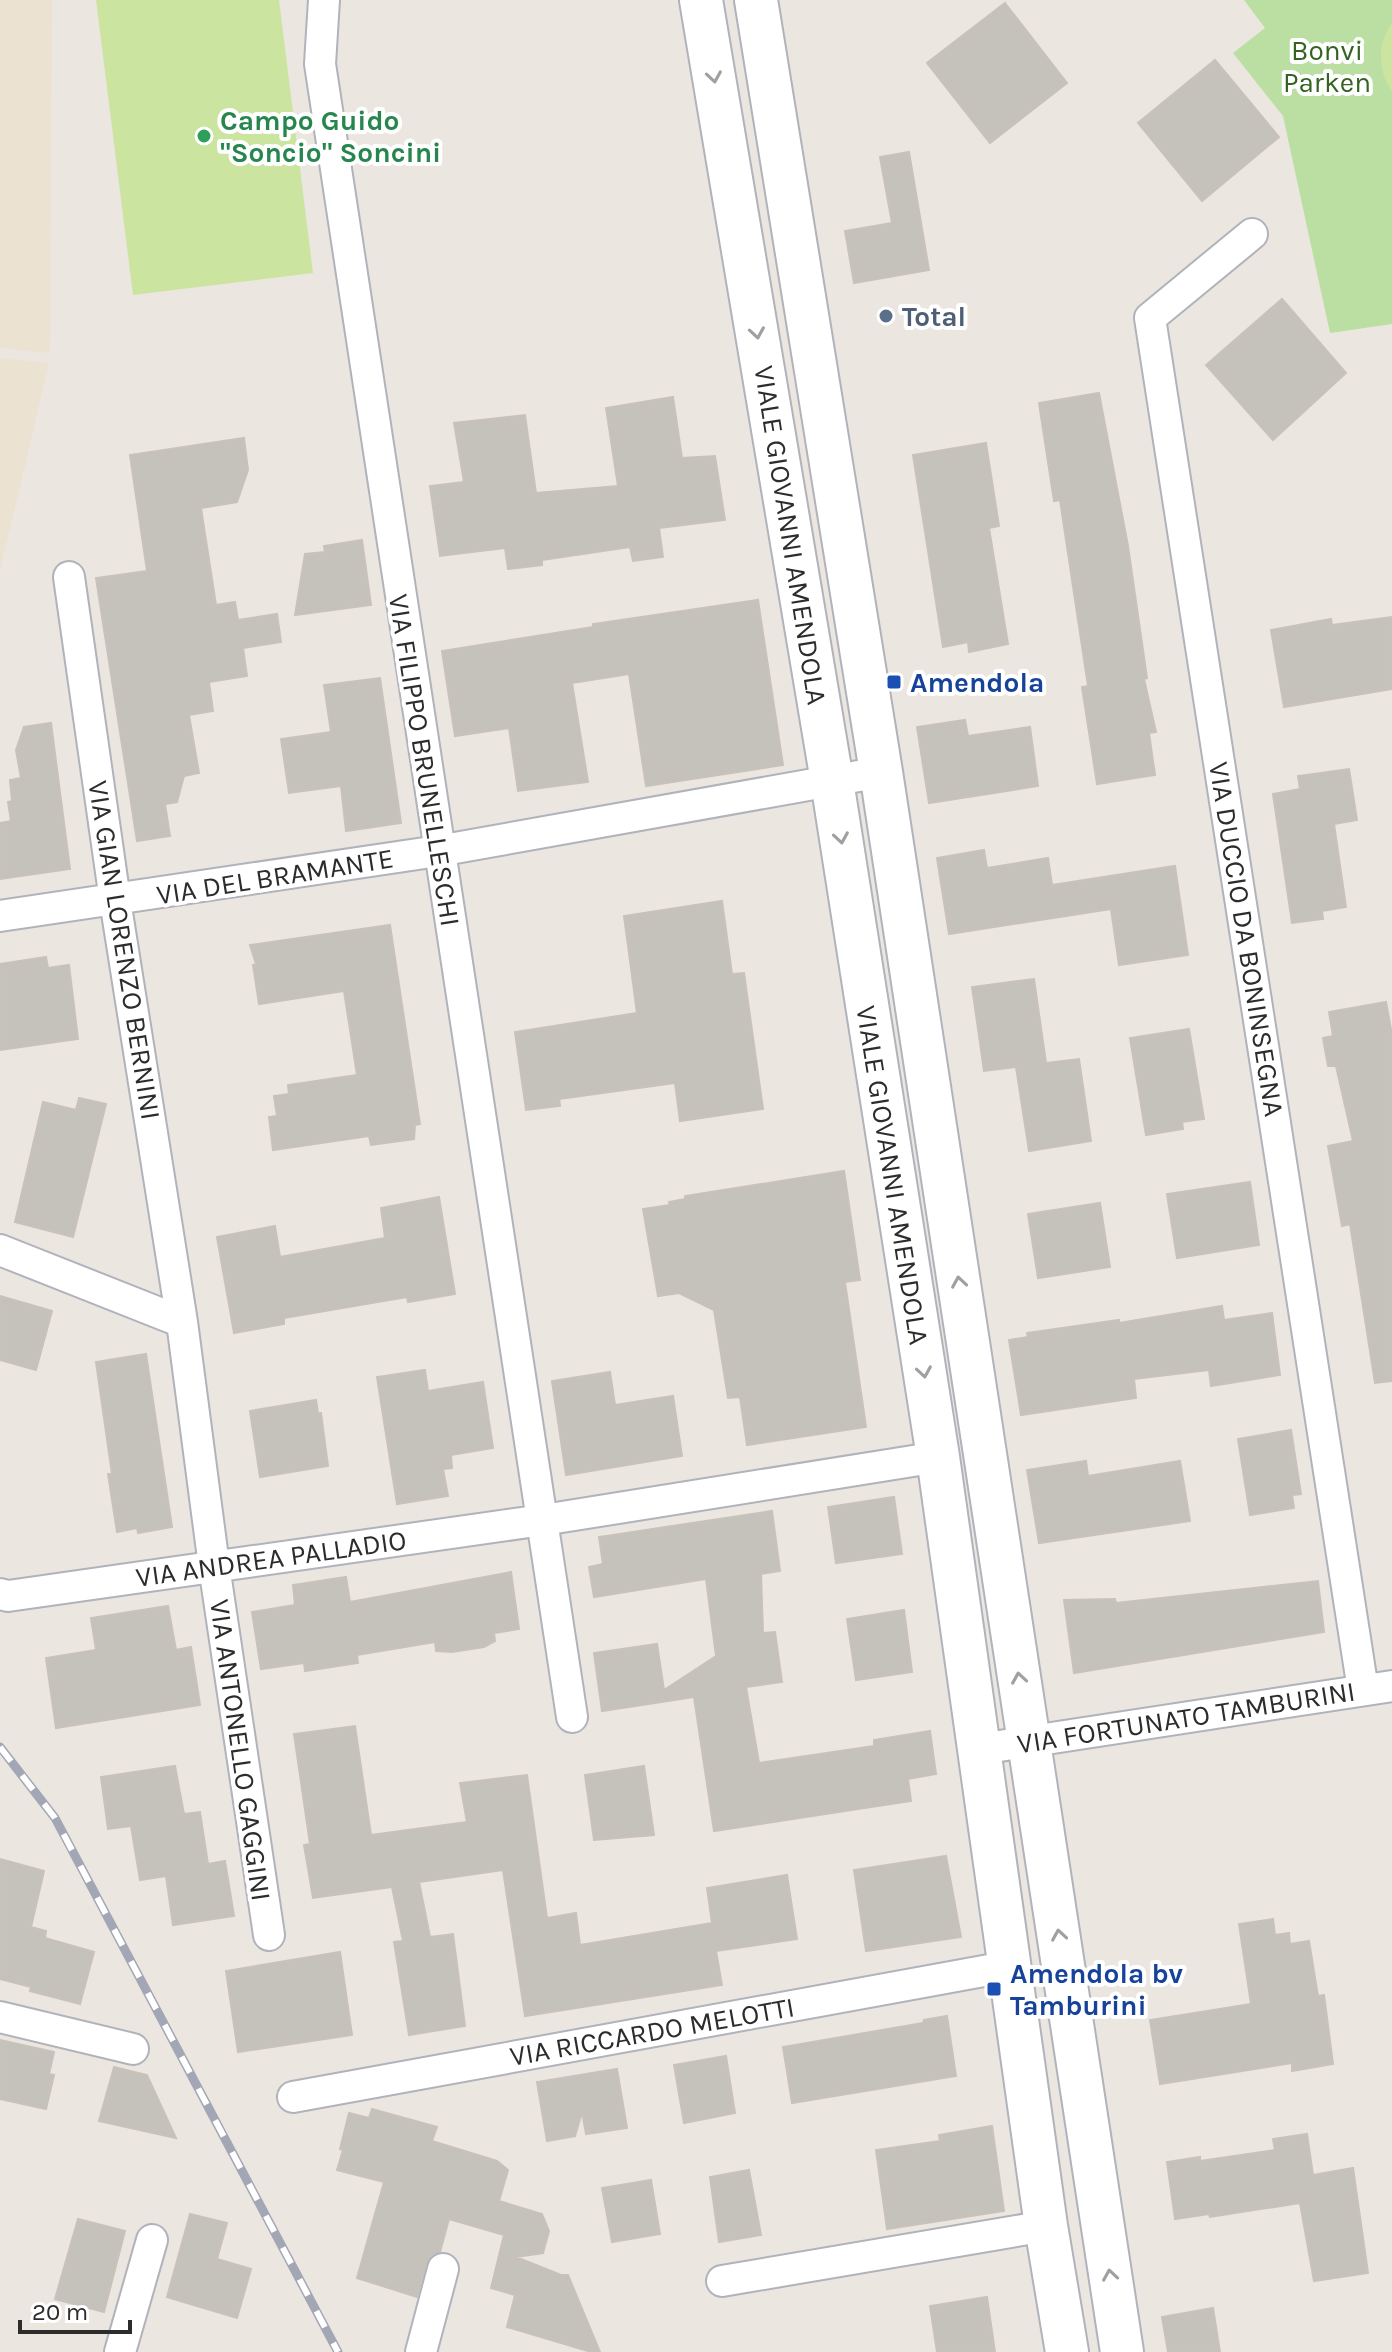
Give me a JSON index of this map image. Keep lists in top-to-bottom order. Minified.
{"streets":{"main road":["VIALE GIOVANNI AMENDOLA"],"street":["VIA FILIPPO BRUNELLESCHI","VIA DEL BRAMANTE","VIA DUCCIO DA BONINSEGNA","VIA GIAN LORENZO BERNINI","VIA ANDREA PALLADIO","VIA FORTUNATO TAMBURINI","VIA ANTONELLO GAGGINI","VIA RICCARDO MELOTTI"]},"crossings":[["VIALE GIOVANNI AMENDOLA","VIA DEL BRAMANTE"],["VIALE GIOVANNI AMENDOLA","VIA ANDREA PALLADIO"],["VIALE GIOVANNI AMENDOLA","VIA FORTUNATO TAMBURINI"],["VIALE GIOVANNI AMENDOLA","VIA RICCARDO MELOTTI"],["VIA FILIPPO BRUNELLESCHI","VIA DEL BRAMANTE"],["VIA FILIPPO BRUNELLESCHI","VIA ANDREA PALLADIO"],["VIA DEL BRAMANTE","VIA GIAN LORENZO BERNINI"],["VIA DUCCIO DA BONINSEGNA","VIA FORTUNATO TAMBURINI"],["VIA GIAN LORENZO BERNINI","VIA ANDREA PALLADIO"],["VIA GIAN LORENZO BERNINI","VIA ANTONELLO GAGGINI"],["VIA ANDREA PALLADIO","VIA ANTONELLO GAGGINI"]],"parks":["Bonvi Parken"],"places":{"other":["Campo Guido \"Soncio\" Soncini","Total"],"transit":["Amendola","Amendola bv Tamburini"]},"scale_bar":"20 m"}
